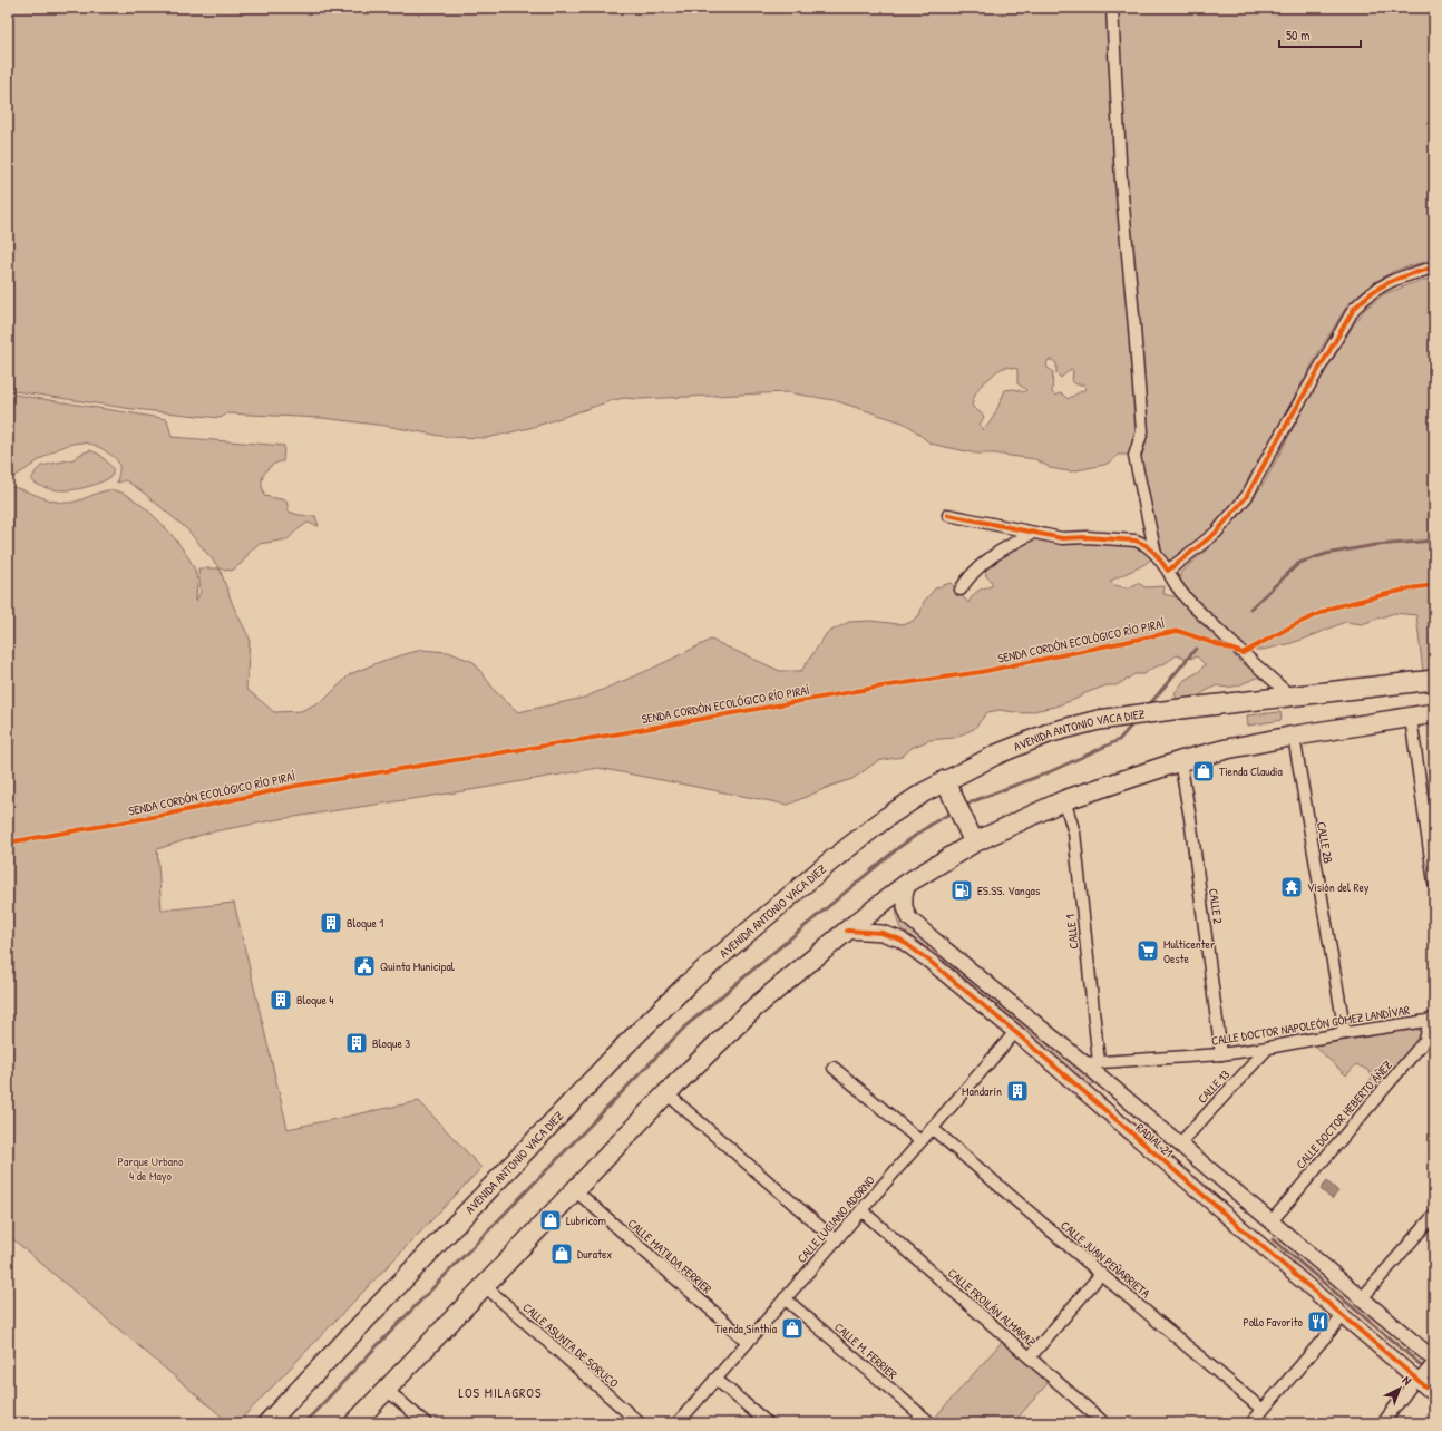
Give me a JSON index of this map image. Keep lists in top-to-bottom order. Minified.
{"streets":{"highway":["AVENIDA ANTONIO VACA DIEZ"],"street":["CALLE 2B","CALLE 2","CALLE 1","CALLE DOCTOR NAPOLEÓN GÓMEZ LANDÍVAR","CALLE 13","CALLE DOCTOR HEBERTO ÁÑEZ","RADIAL 21","CALLE LUCIANO ADORNO","CALLE MATILDA FERRIER","CALLE JUAN PEÑARRIETA","CALLE FROILÁN ALMARAZ","CALLE ASUNTA DE SORUCO","CALLE M. FERRIER"],"cycle path":["SENDA CORDÓN ECOLÓGICO RÍO PIRAÍ"]},"crossings":[["CALLE 2B","CALLE DOCTOR NAPOLEÓN GÓMEZ LANDÍVAR"],["CALLE 2","CALLE DOCTOR NAPOLEÓN GÓMEZ LANDÍVAR"],["CALLE 1","CALLE DOCTOR NAPOLEÓN GÓMEZ LANDÍVAR"],["CALLE DOCTOR NAPOLEÓN GÓMEZ LANDÍVAR","CALLE 13"],["CALLE DOCTOR NAPOLEÓN GÓMEZ LANDÍVAR","CALLE DOCTOR HEBERTO ÁÑEZ"],["CALLE DOCTOR NAPOLEÓN GÓMEZ LANDÍVAR","RADIAL 21"],["CALLE 13","RADIAL 21"],["CALLE DOCTOR HEBERTO ÁÑEZ","RADIAL 21"],["RADIAL 21","CALLE LUCIANO ADORNO"],["CALLE LUCIANO ADORNO","CALLE MATILDA FERRIER"],["CALLE LUCIANO ADORNO","CALLE JUAN PEÑARRIETA"],["CALLE LUCIANO ADORNO","CALLE FROILÁN ALMARAZ"],["CALLE LUCIANO ADORNO","CALLE M. FERRIER"]],"districts":["LOS MILAGROS"],"parks":["Parque Urbano 4 de Mayo"],"places":{"shop":["Tienda Claudia","Lubricom","Duratex","Tienda Sinthia"],"temple":["Visión del Rey"],"fuel station":["ES.SS. Vangas"],"building":["Bloque 1","Bloque 4","Bloque 3","Mandarín"],"supermarket":["Multicenter Oeste"],"public building":["Quinta Municipal"],"restaurant":["Pollo Favorito"]},"scale_bar":"50 m","north":"top right"}
